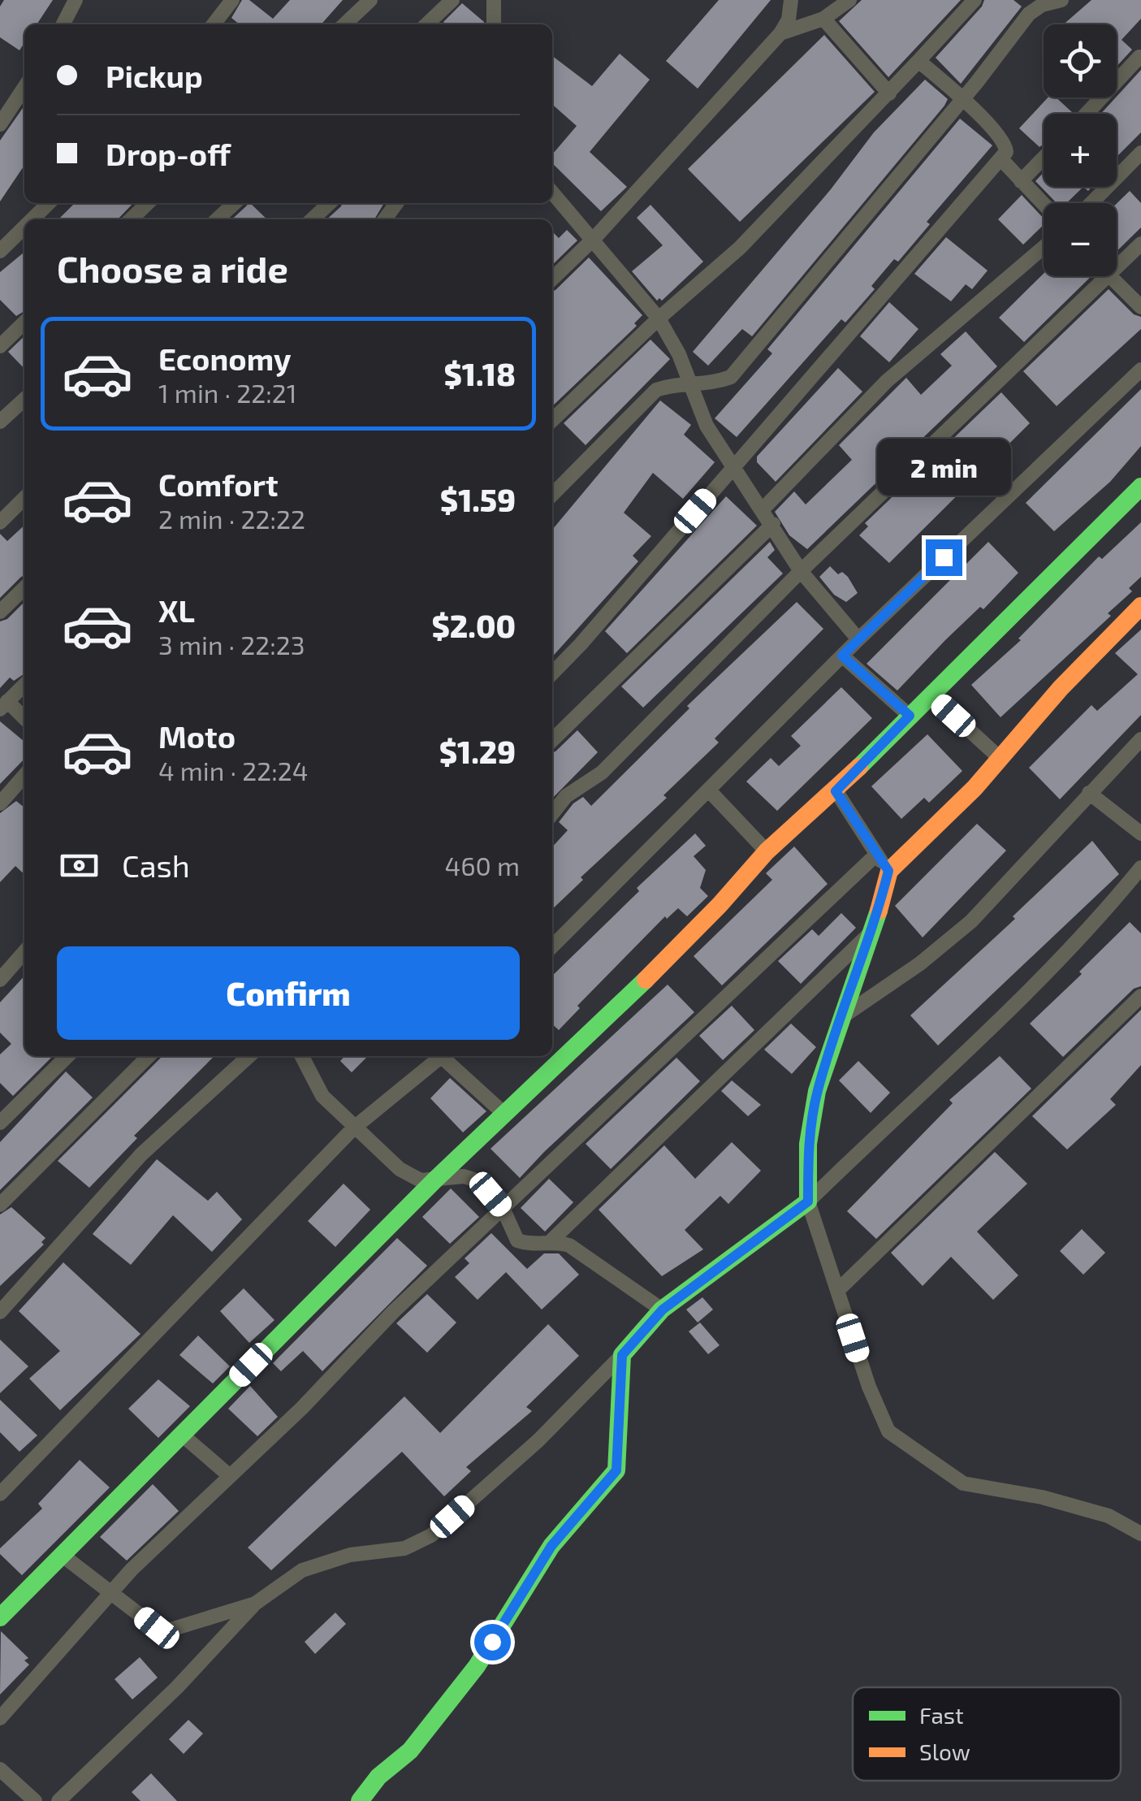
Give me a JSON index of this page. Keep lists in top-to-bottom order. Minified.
{"legend":["Fast","Slow"],"page":{"map_buttons":["+","−"],"banner":["Pickup","Drop-off"],"heading":"Choose a ride","list":[{"name":"Economy","note":"1 min · 22:21","value":"$1.18"},{"name":"Comfort","note":"2 min · 22:22","value":"$1.59"},{"name":"XL","note":"3 min · 22:23","value":"$2.00"},{"name":"Moto","note":"4 min · 22:24","value":"$1.29"}],"bubble":"2 min","pay":["Cash","460 m"],"buttons":"Confirm"}}
